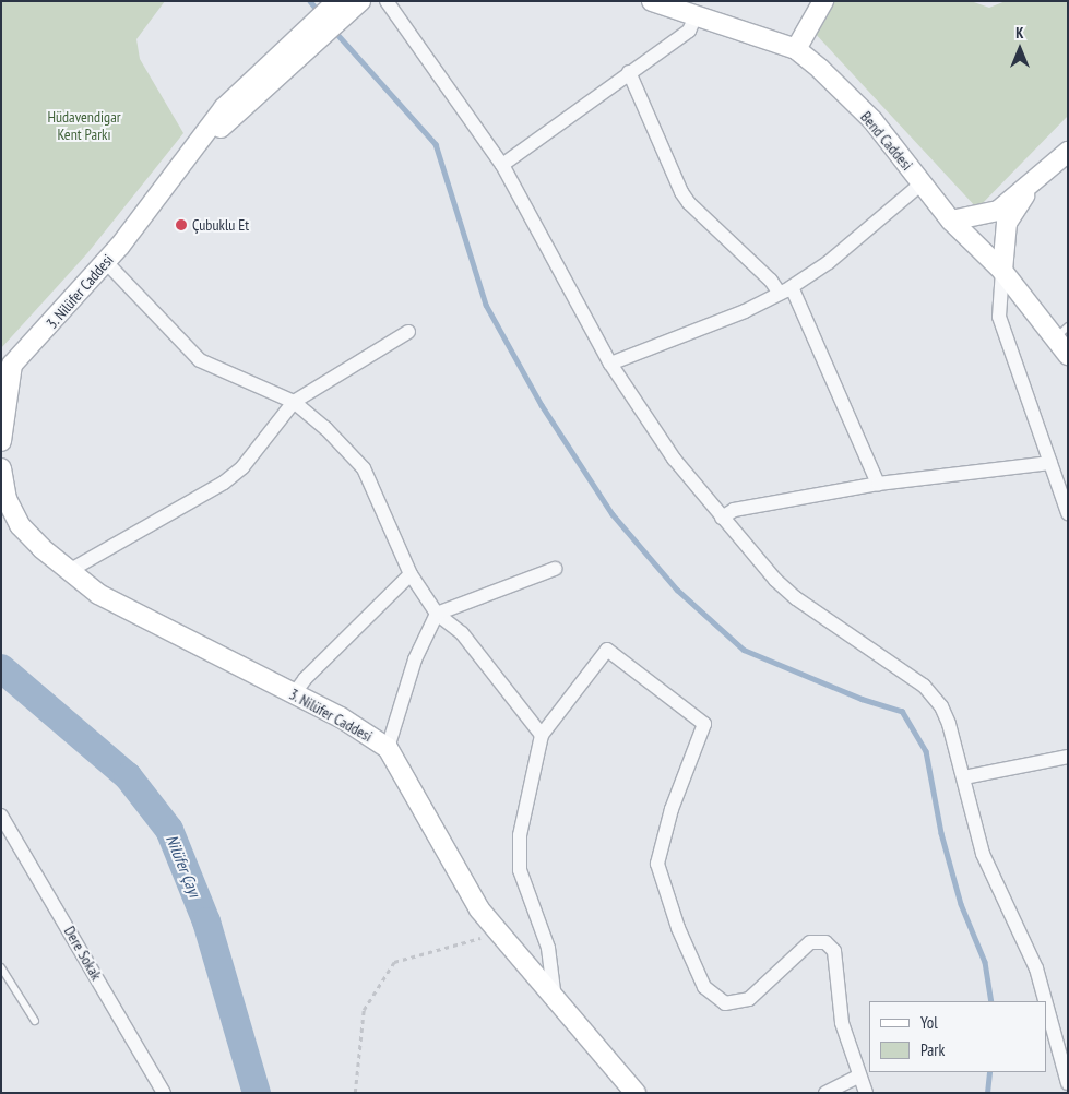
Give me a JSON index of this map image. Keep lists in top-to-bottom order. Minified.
{"streets":{"main road":["Bend Caddesi","3. Nilüfer Caddesi"],"street":["Dere Sokak"]},"water":["Nilüfer Çayı"],"parks":["Hüdavendigar Kent Parkı"],"places":["Çubuklu Et"],"legend":["Yol","Park"],"north":"top"}
